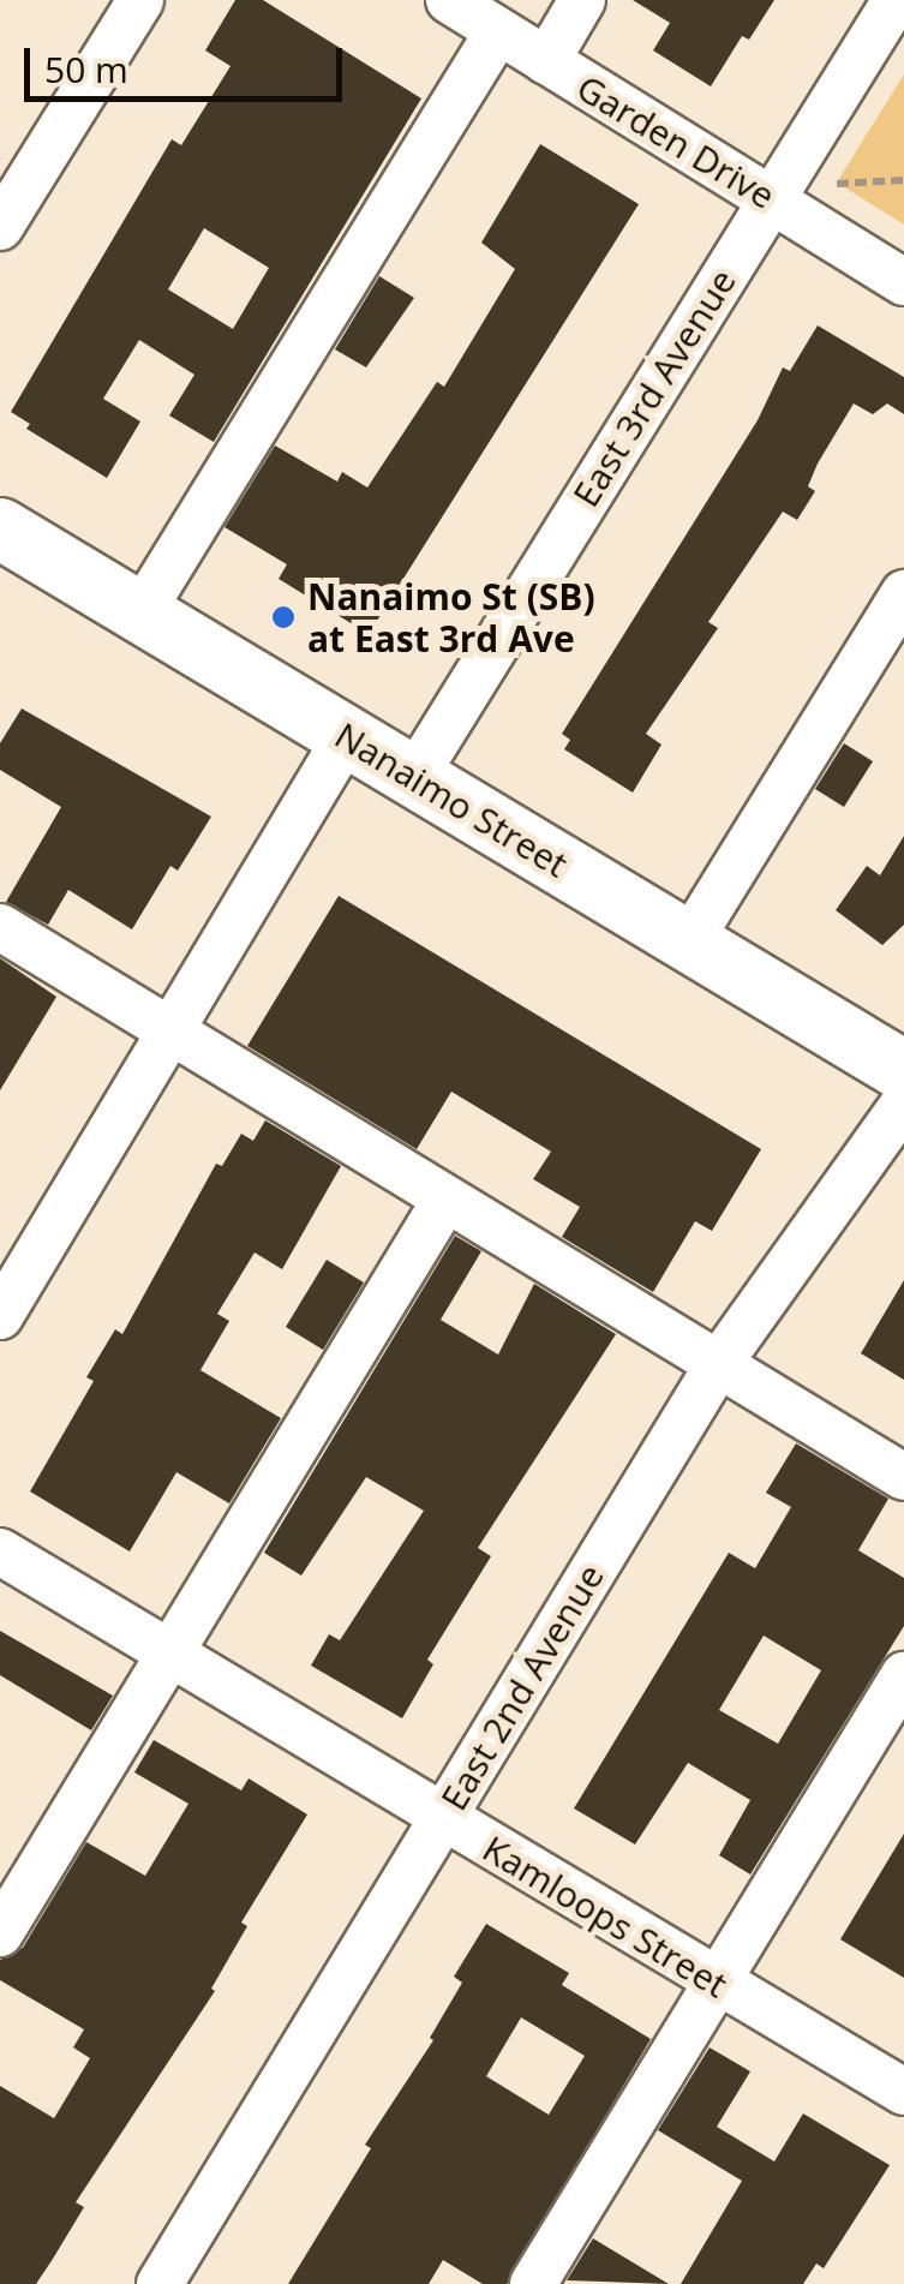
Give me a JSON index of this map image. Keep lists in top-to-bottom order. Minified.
{"streets":{"main road":["Nanaimo Street"],"street":["Garden Drive","East 3rd Avenue","East 2nd Avenue","Kamloops Street"]},"crossings":[["Garden Drive","East 3rd Avenue"],["East 3rd Avenue","Nanaimo Street"],["East 2nd Avenue","Kamloops Street"]],"places":["Nanaimo St (SB) at East 3rd Ave"],"scale_bar":"50 m"}
